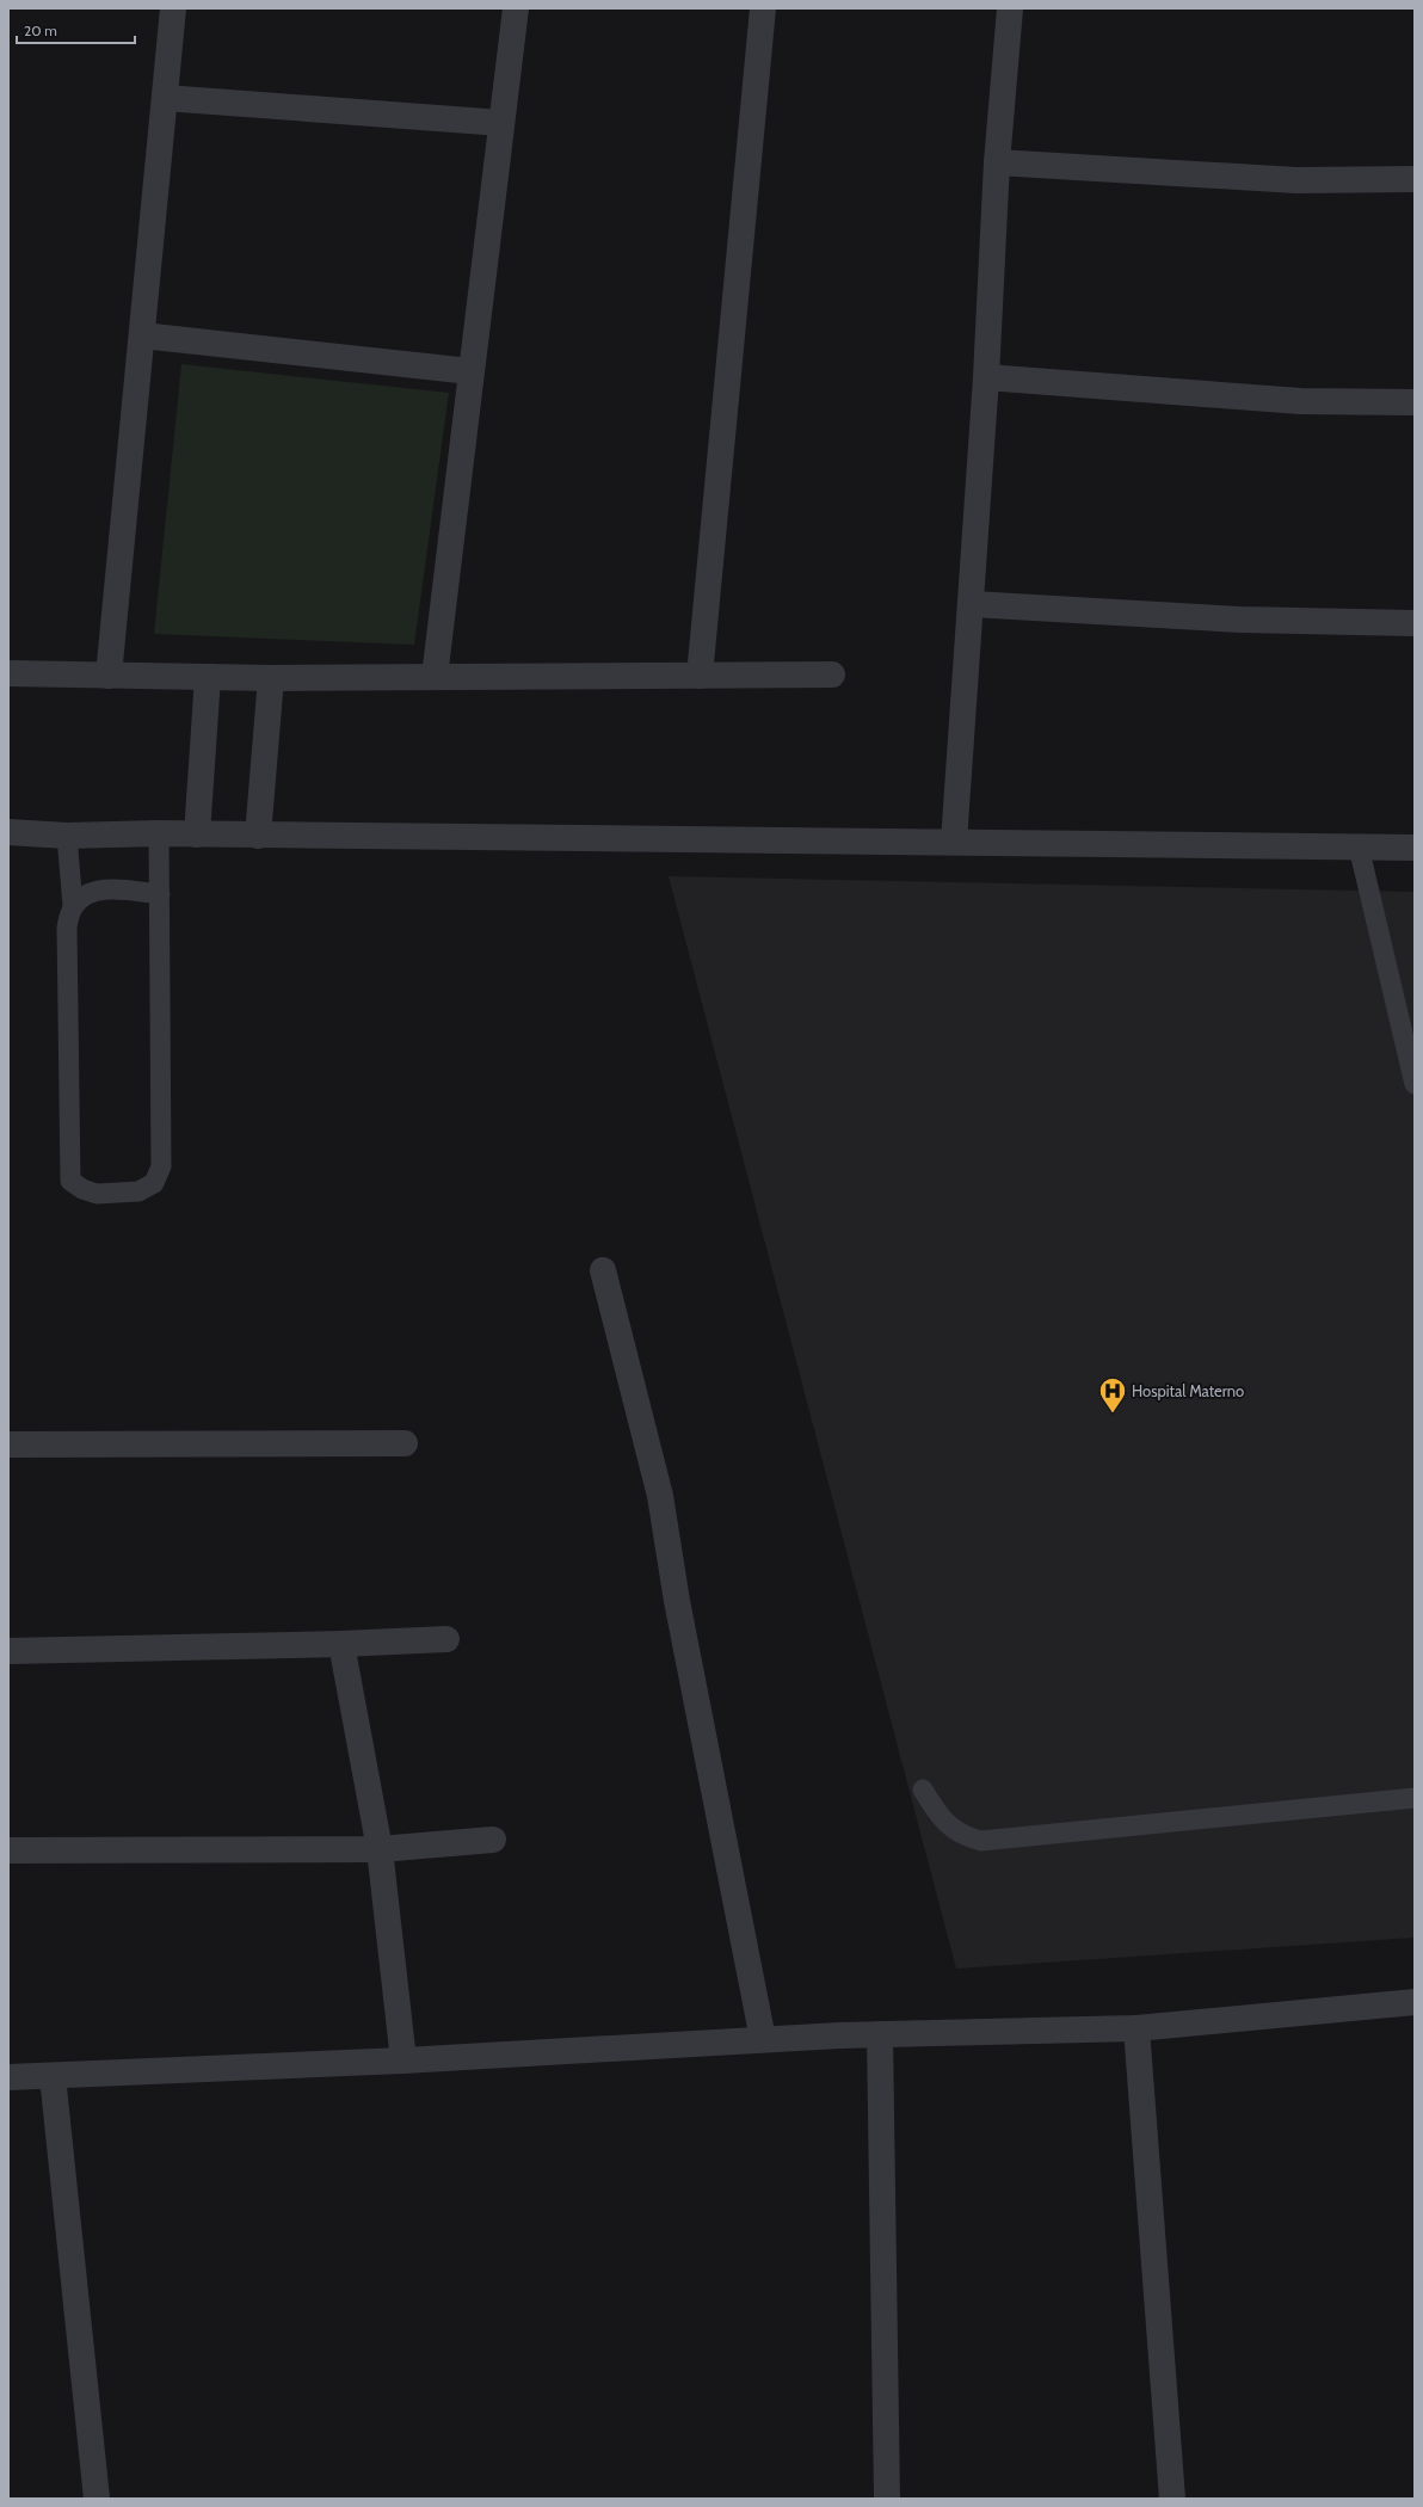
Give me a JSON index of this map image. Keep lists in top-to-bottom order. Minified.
{"places":{"hospital":["Hospital Materno"]},"scale_bar":"20 m"}
